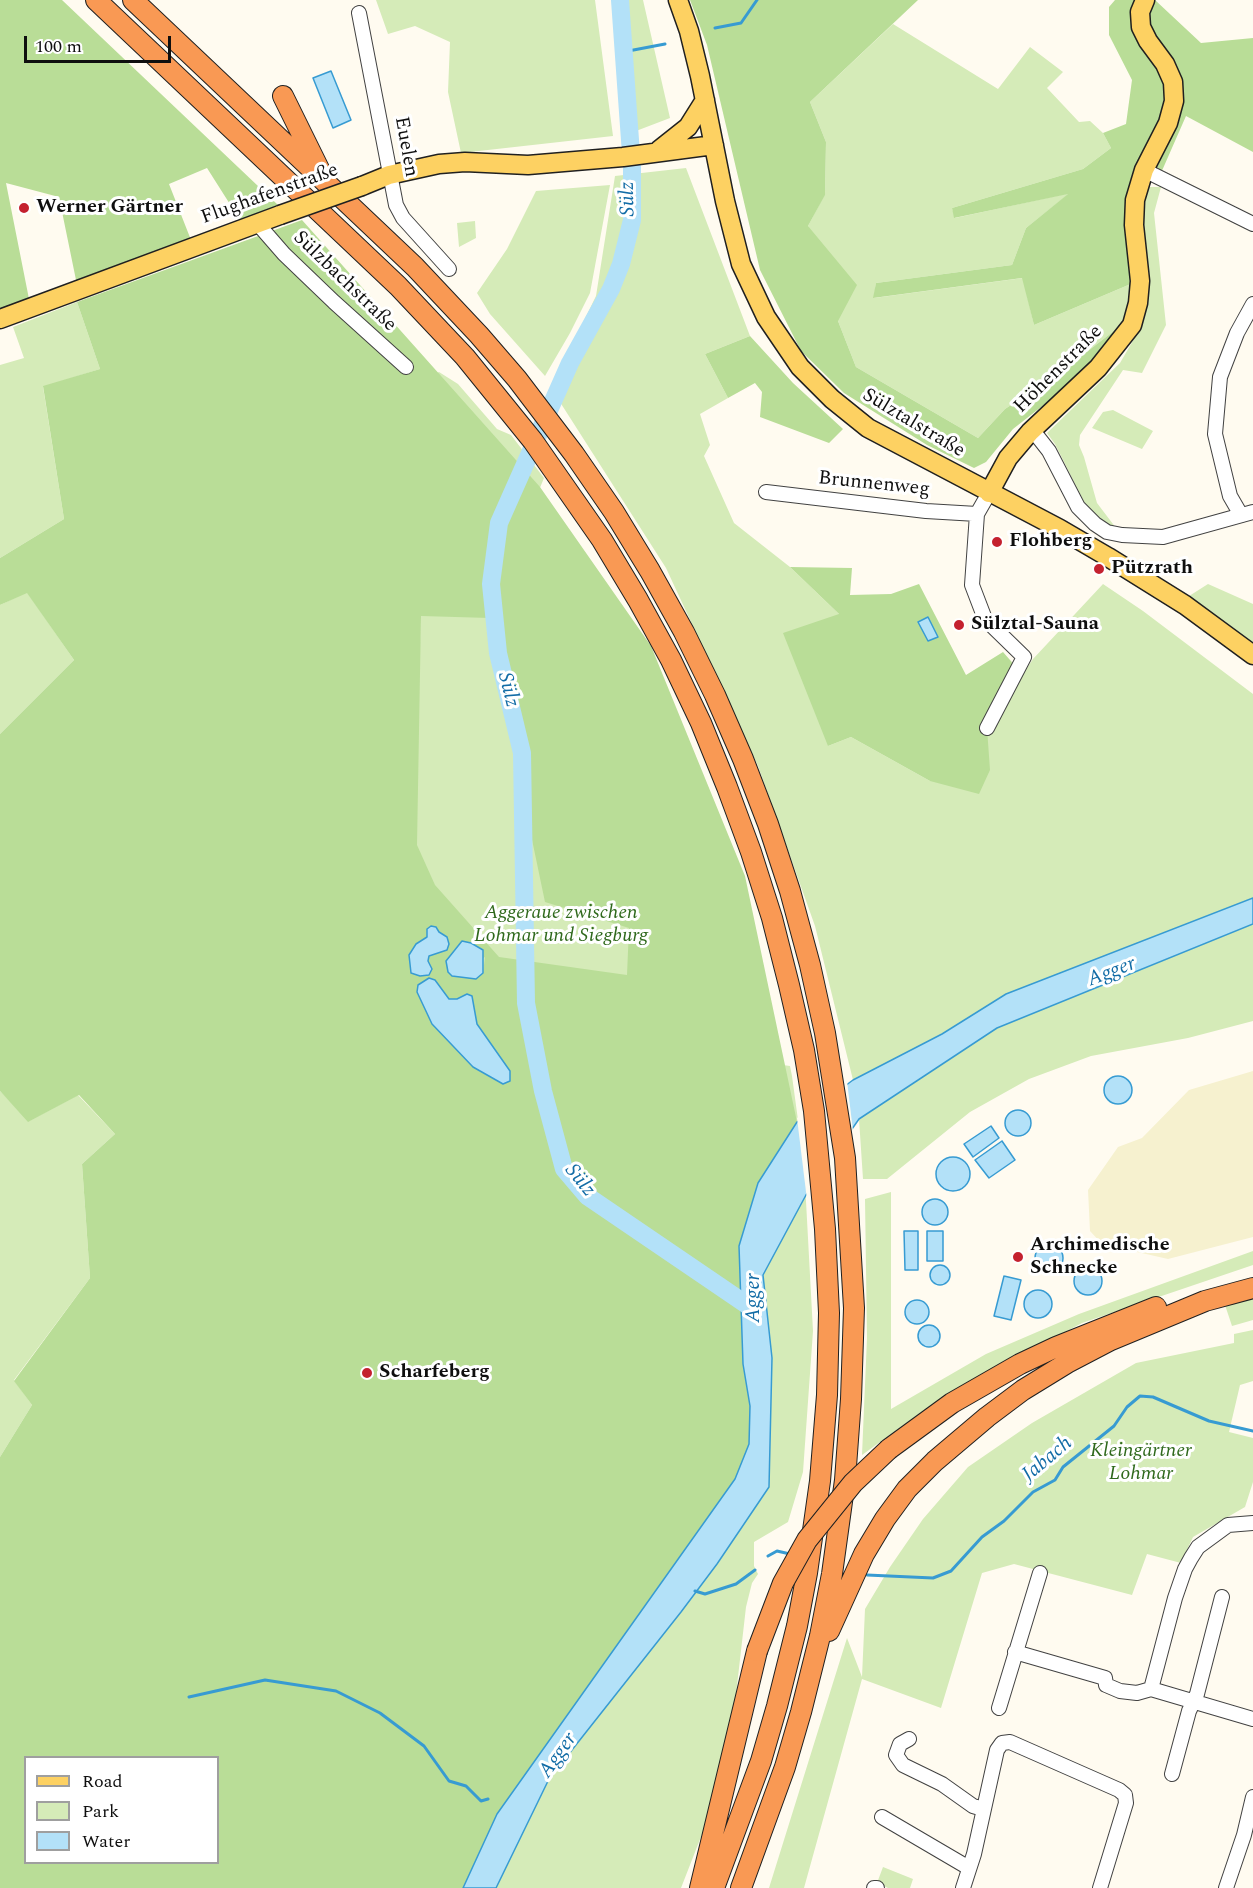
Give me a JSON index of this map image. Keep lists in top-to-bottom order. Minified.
{"streets":{"main road":["Flughafenstraße","Höhenstraße","Sülztalstraße"],"street":["Euelen","Sülzbachstraße","Brunnenweg"]},"crossings":[["Euelen","Flughafenstraße"],["Flughafenstraße","Sülzbachstraße"],["Höhenstraße","Sülztalstraße"]],"water":["Sülz","Agger","Jabach"],"parks":["Aggeraue zwischen Lohmar und Siegburg","Kleingärtner Lohmar"],"places":["Werner Gärtner","Flohberg","Pützrath","Sülztal-Sauna","Archimedische Schnecke","Scharfeberg"],"legend":["Road","Park","Water"],"scale_bar":"100 m"}
